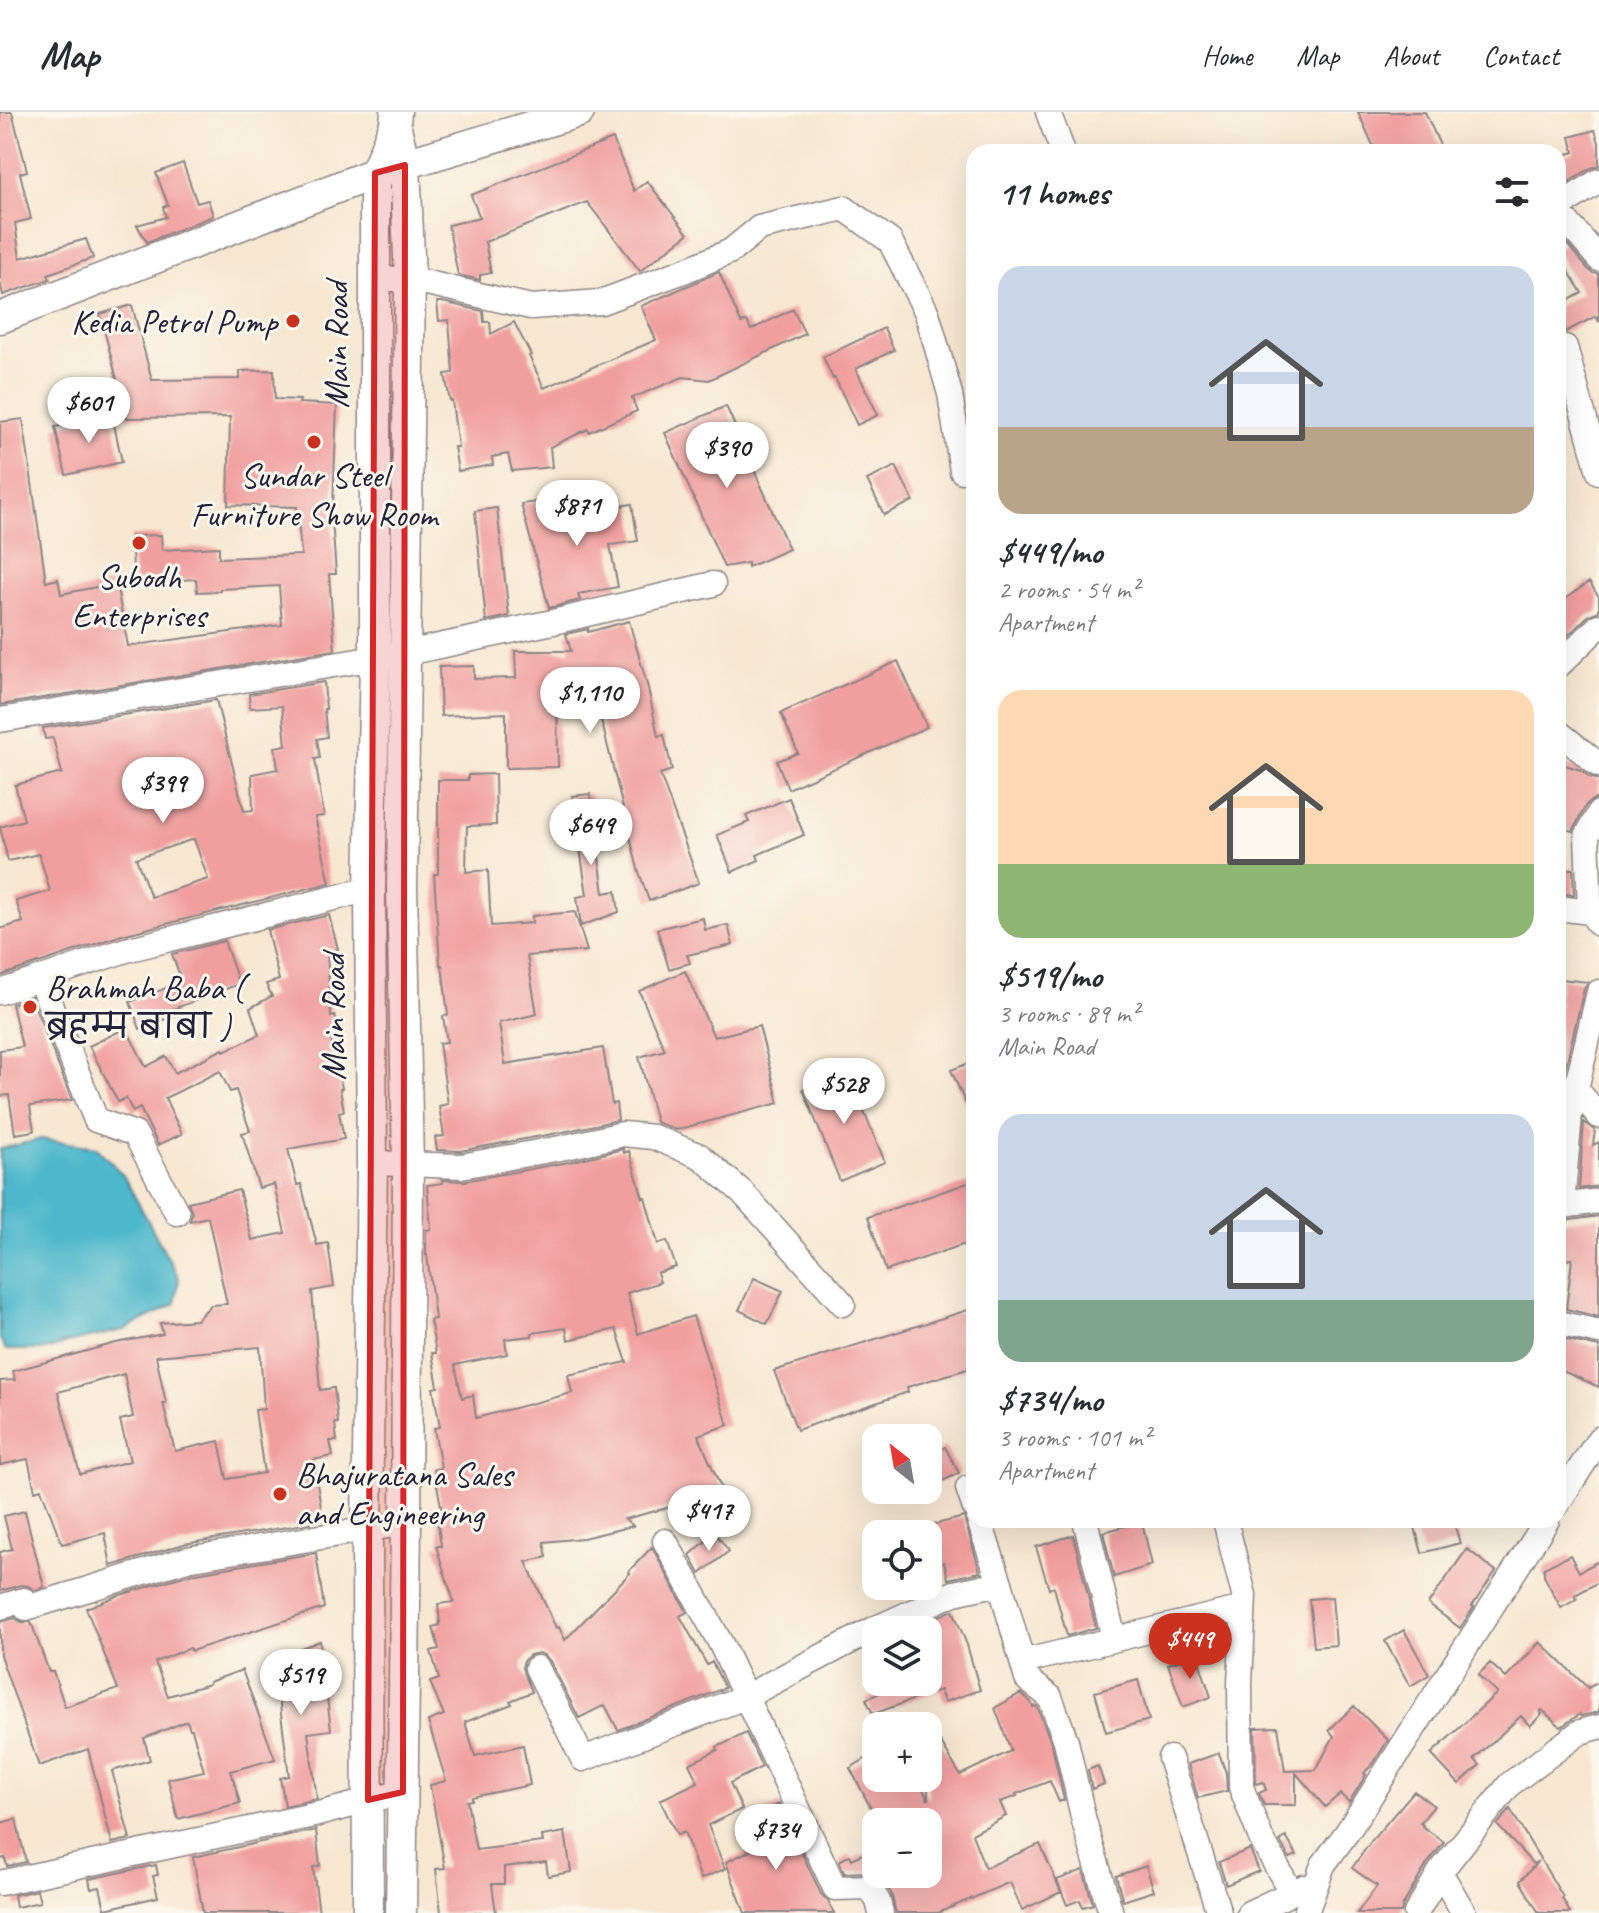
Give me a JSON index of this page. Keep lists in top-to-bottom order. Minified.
{"streets":{"main road":["Main Road"]},"places":["Kedia Petrol Pump","Sundar Steel Furniture Show Room","Subodh Enterprises","Brahmah Baba ( ब्रहम्म बाबा )","Bhajuratana Sales and Engineering"],"north":"top left","page":{"header":"Map","nav":["Home","Map","About","Contact"],"heading":"11 homes","list":[{"name":"$449/mo","note":"2 rooms · 54 m² · Apartment"},{"name":"$519/mo","note":"3 rooms · 89 m² · Main Road"},{"name":"$734/mo","note":"3 rooms · 101 m² · Apartment"}],"price":["$601","$390","$871","$1,110","$399","$649","$528","$417","$449","$519","$734"],"map_buttons":["+","−"]}}
